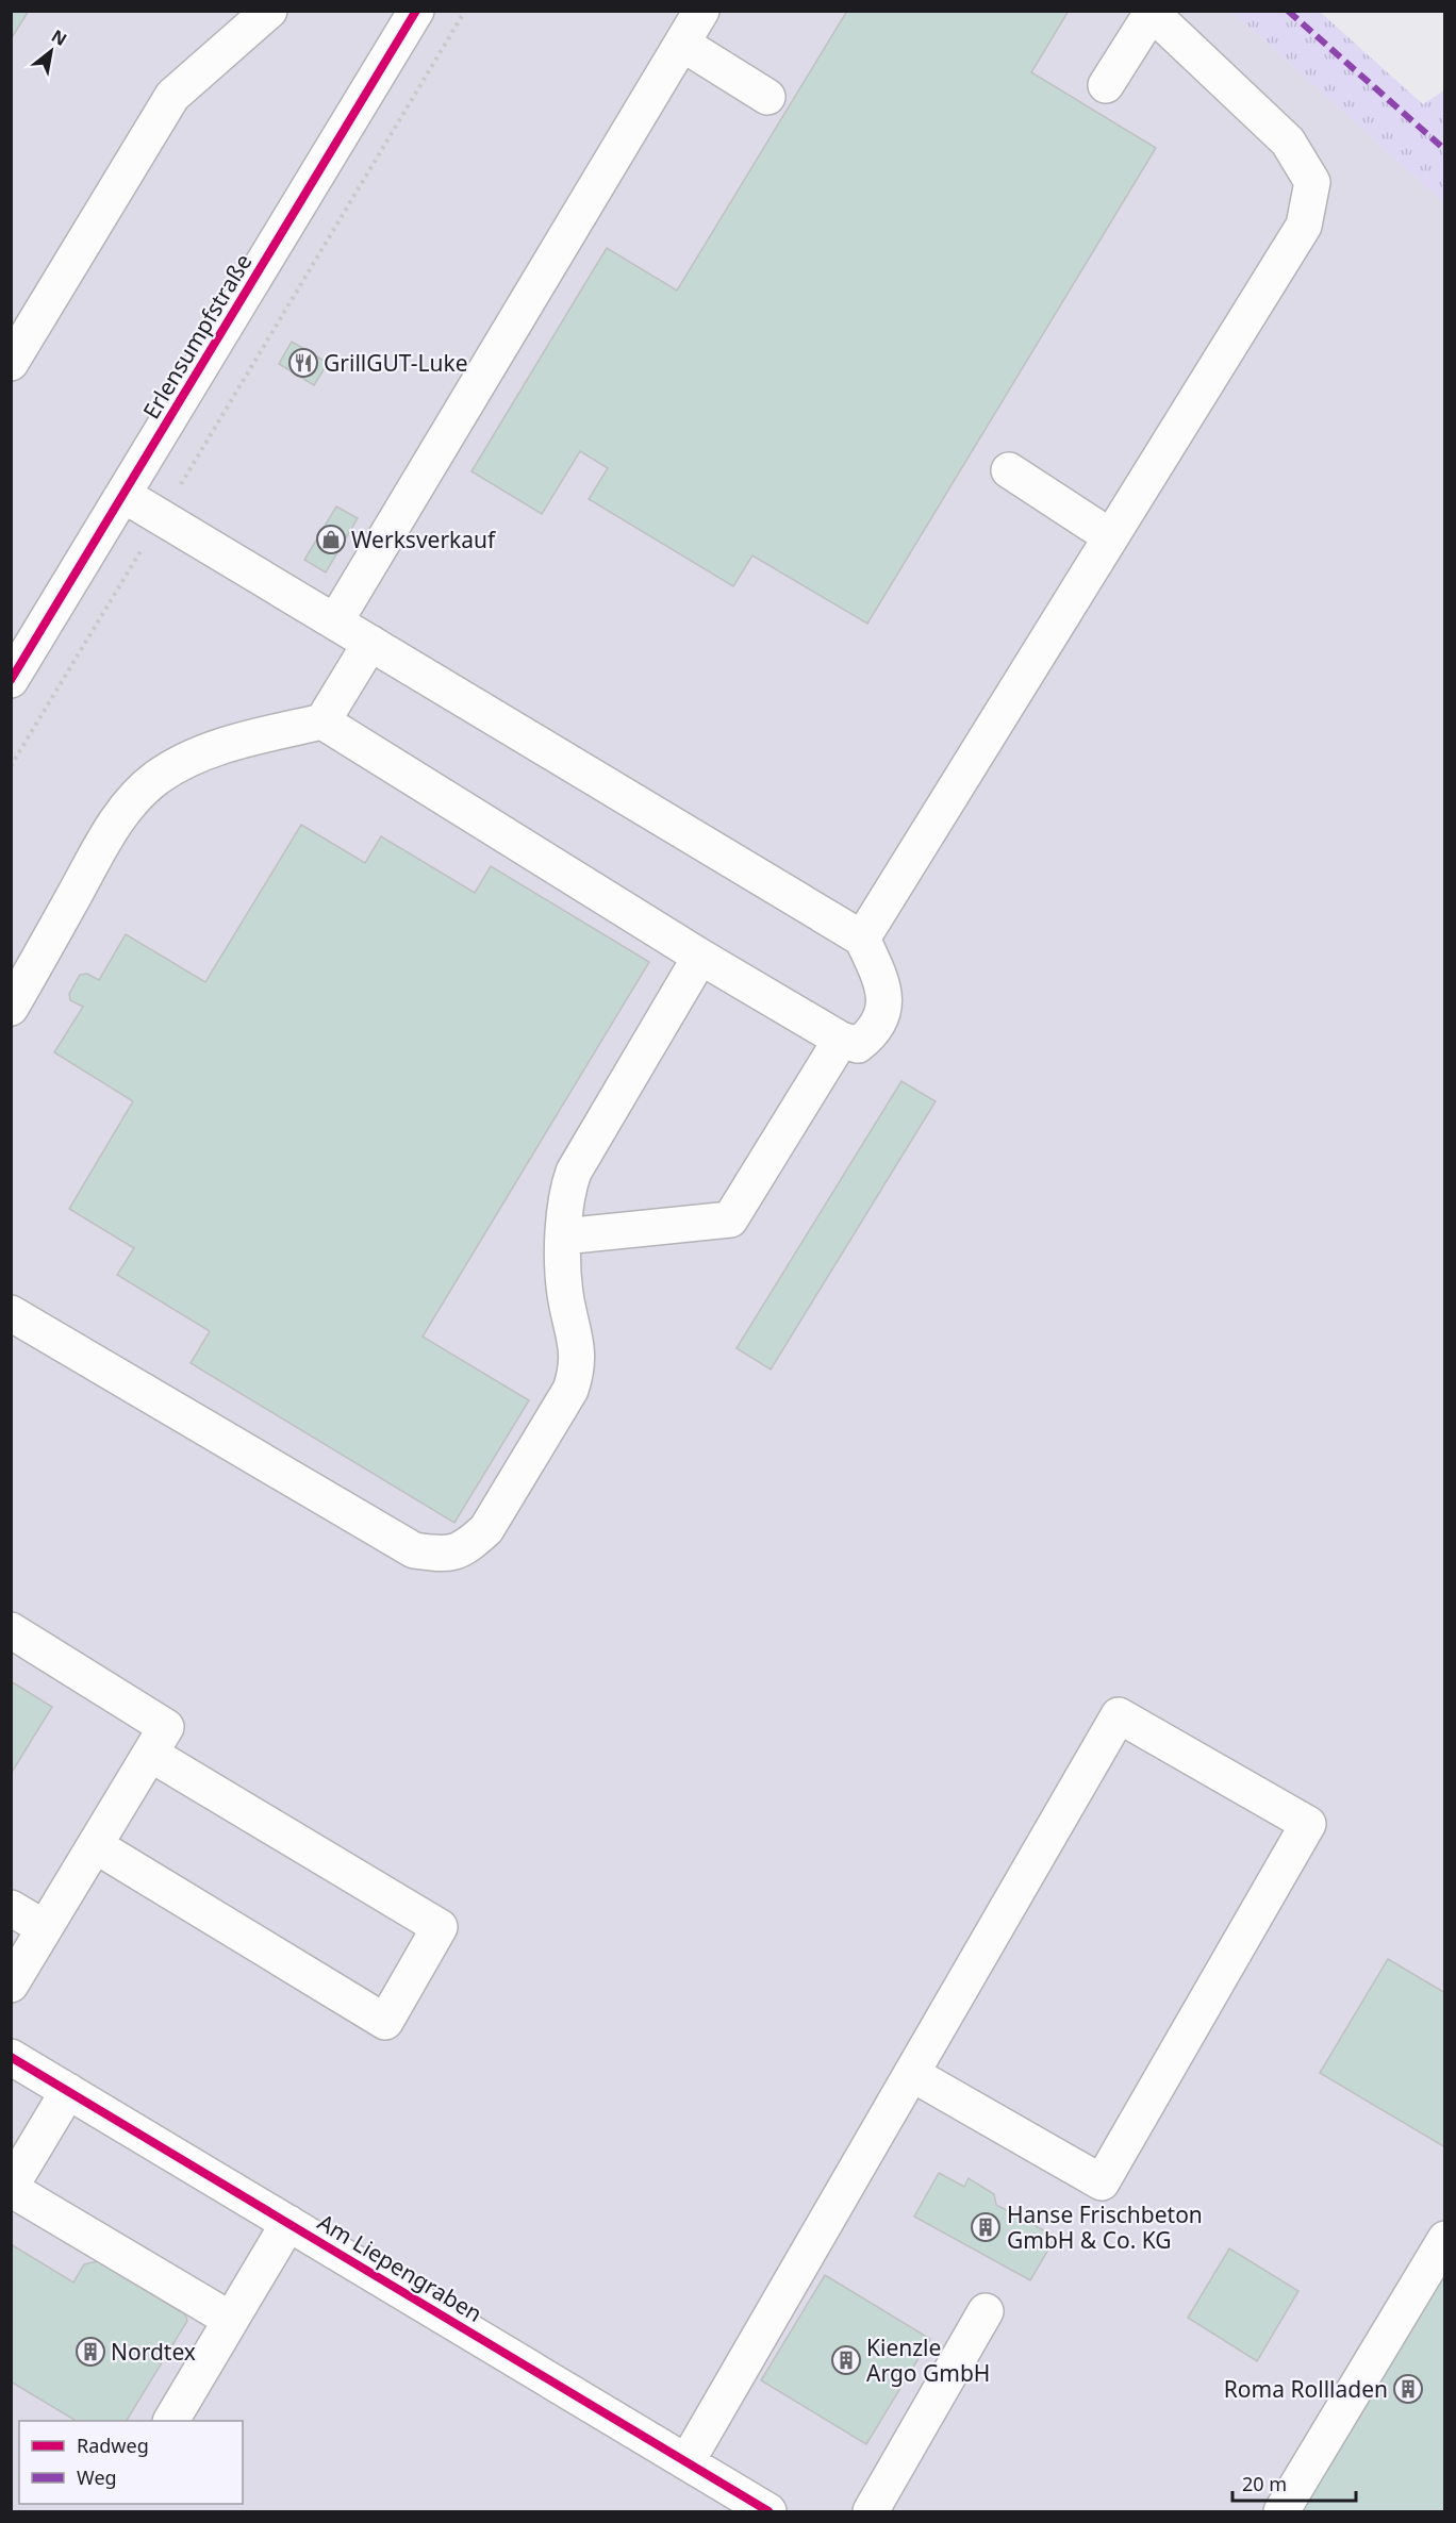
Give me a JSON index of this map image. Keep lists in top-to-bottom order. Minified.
{"streets":{"street":["Erlensumpfstraße","Am Liepengraben"]},"places":{"restaurant":["GrillGUT-Luke"],"shop":["Werksverkauf"],"building":["Hanse Frischbeton GmbH & Co. KG","Nordtex","Kienzle Argo GmbH","Roma Rollladen"]},"legend":["Radweg","Weg"],"scale_bar":"20 m","north":"top right"}
